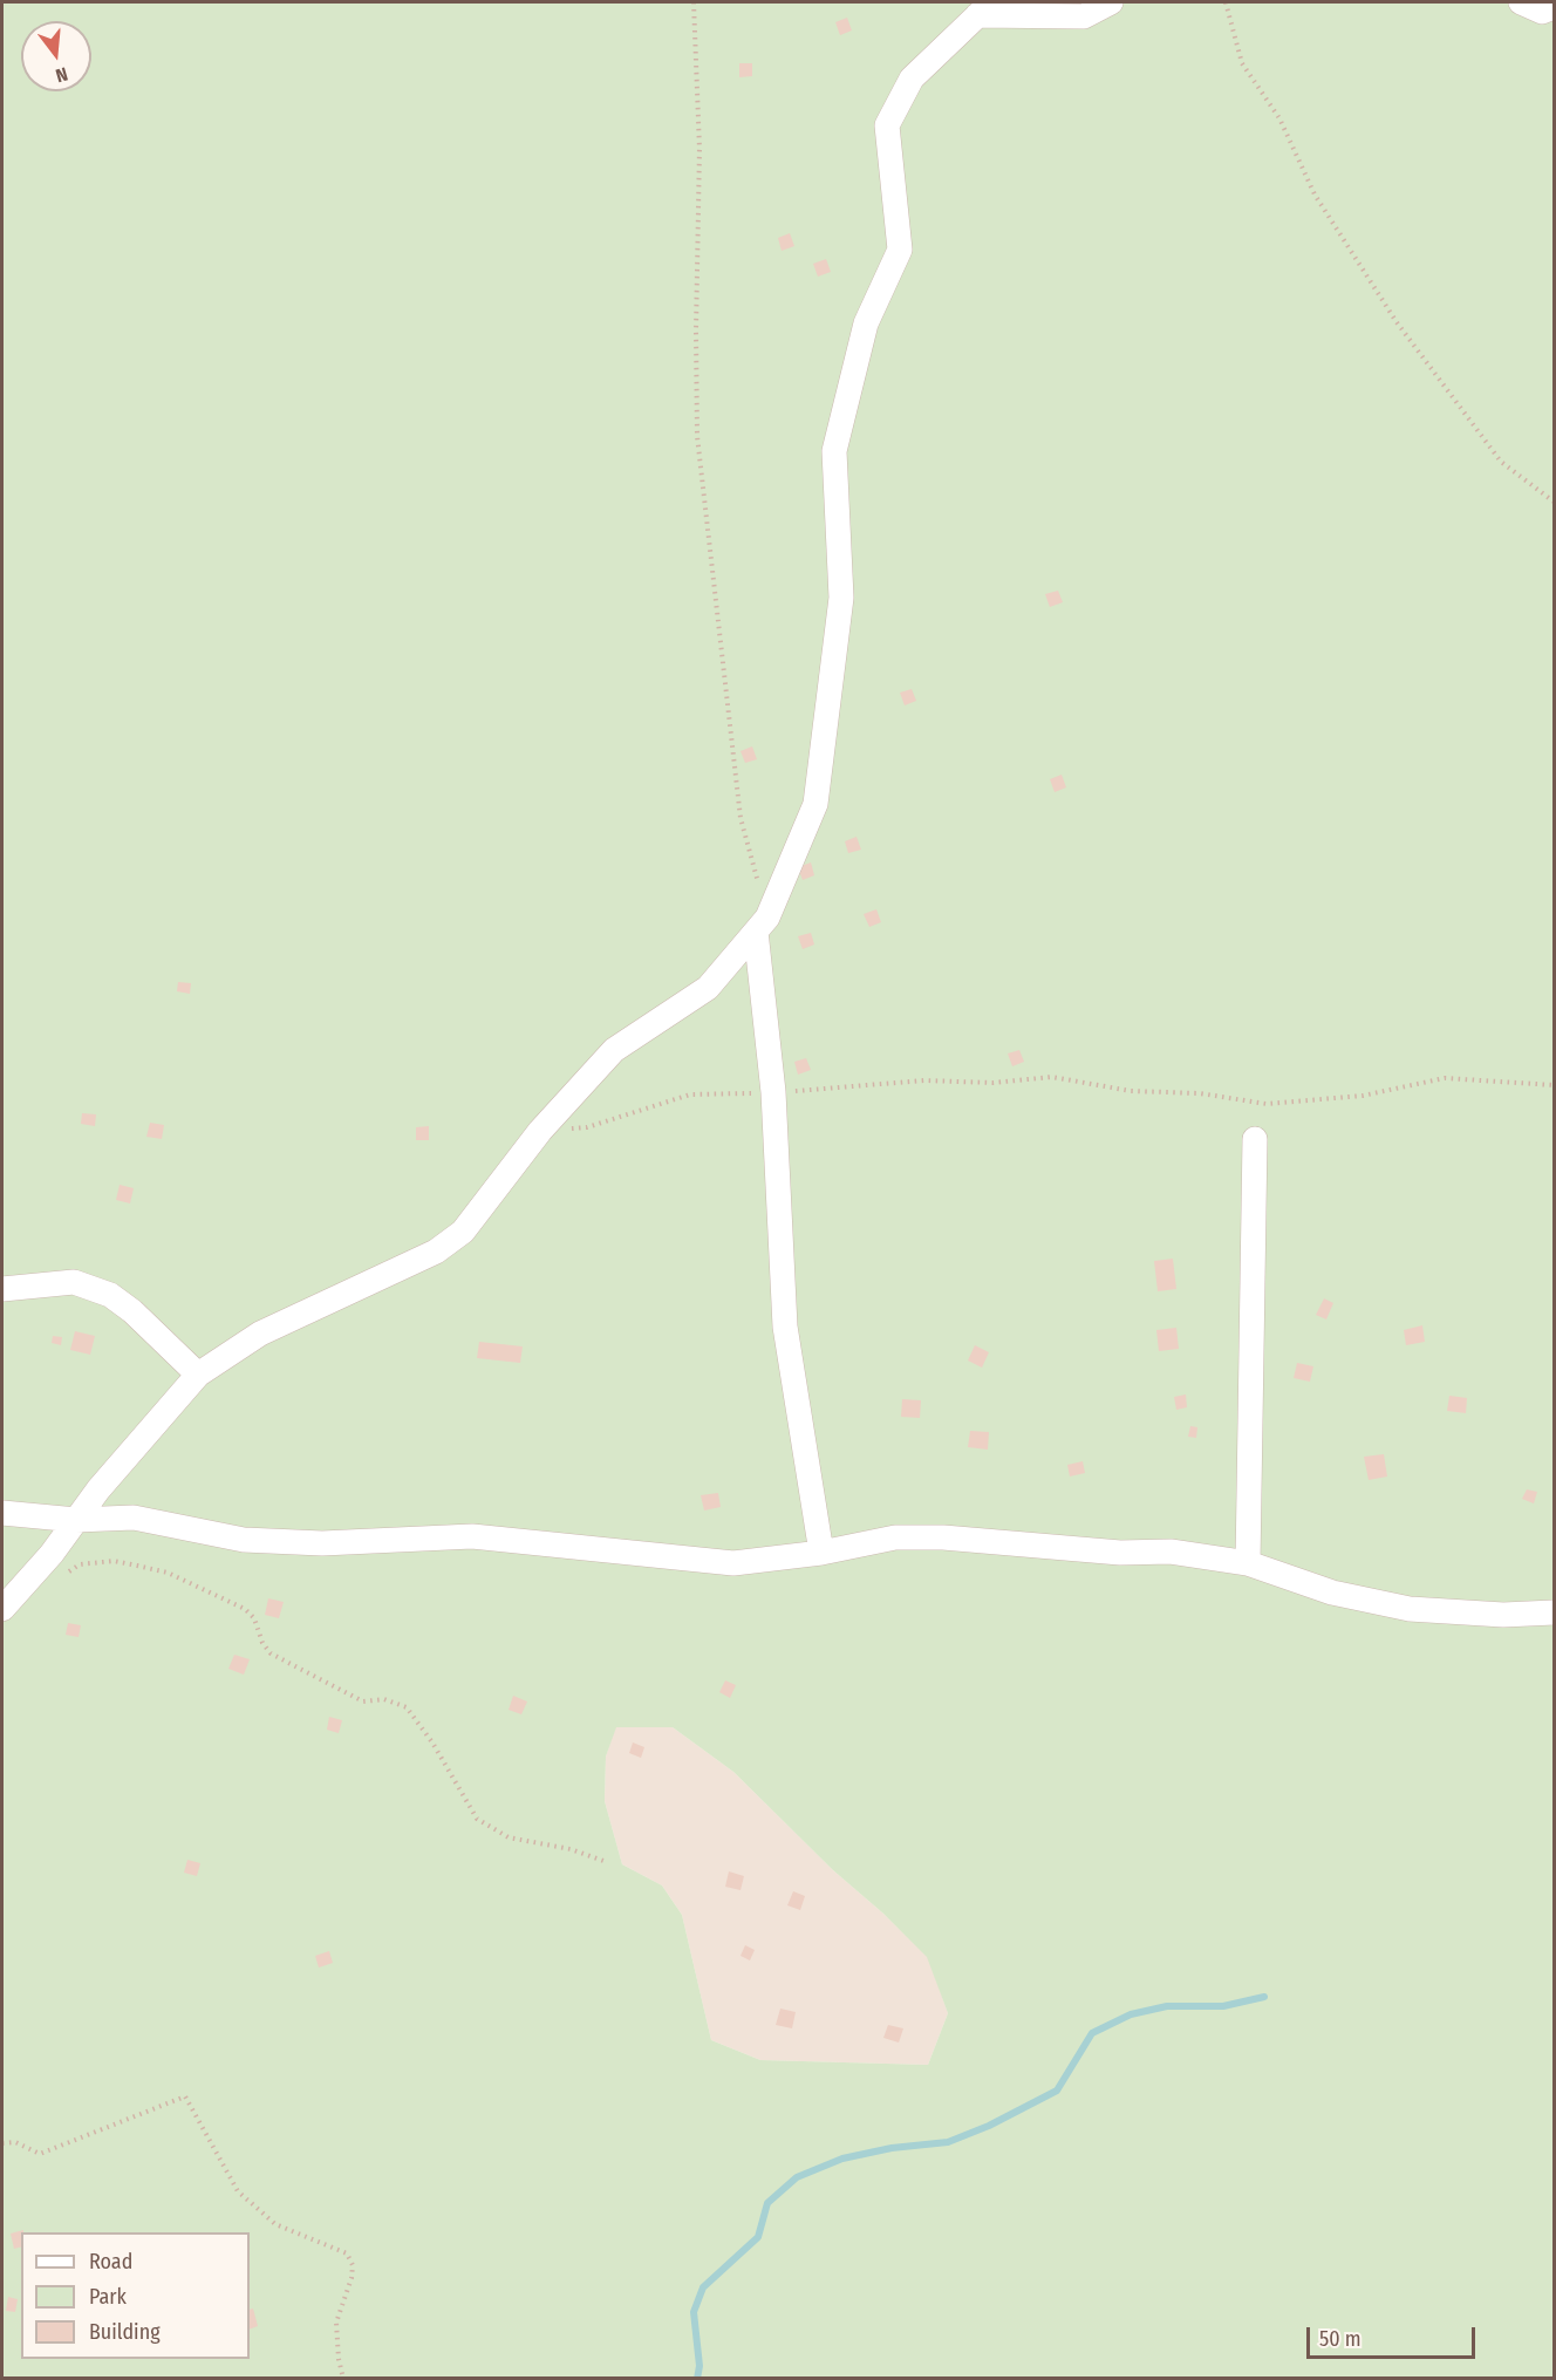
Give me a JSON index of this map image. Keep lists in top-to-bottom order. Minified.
{"legend":["Road","Park","Building"],"scale_bar":"50 m","north":"bottom"}
